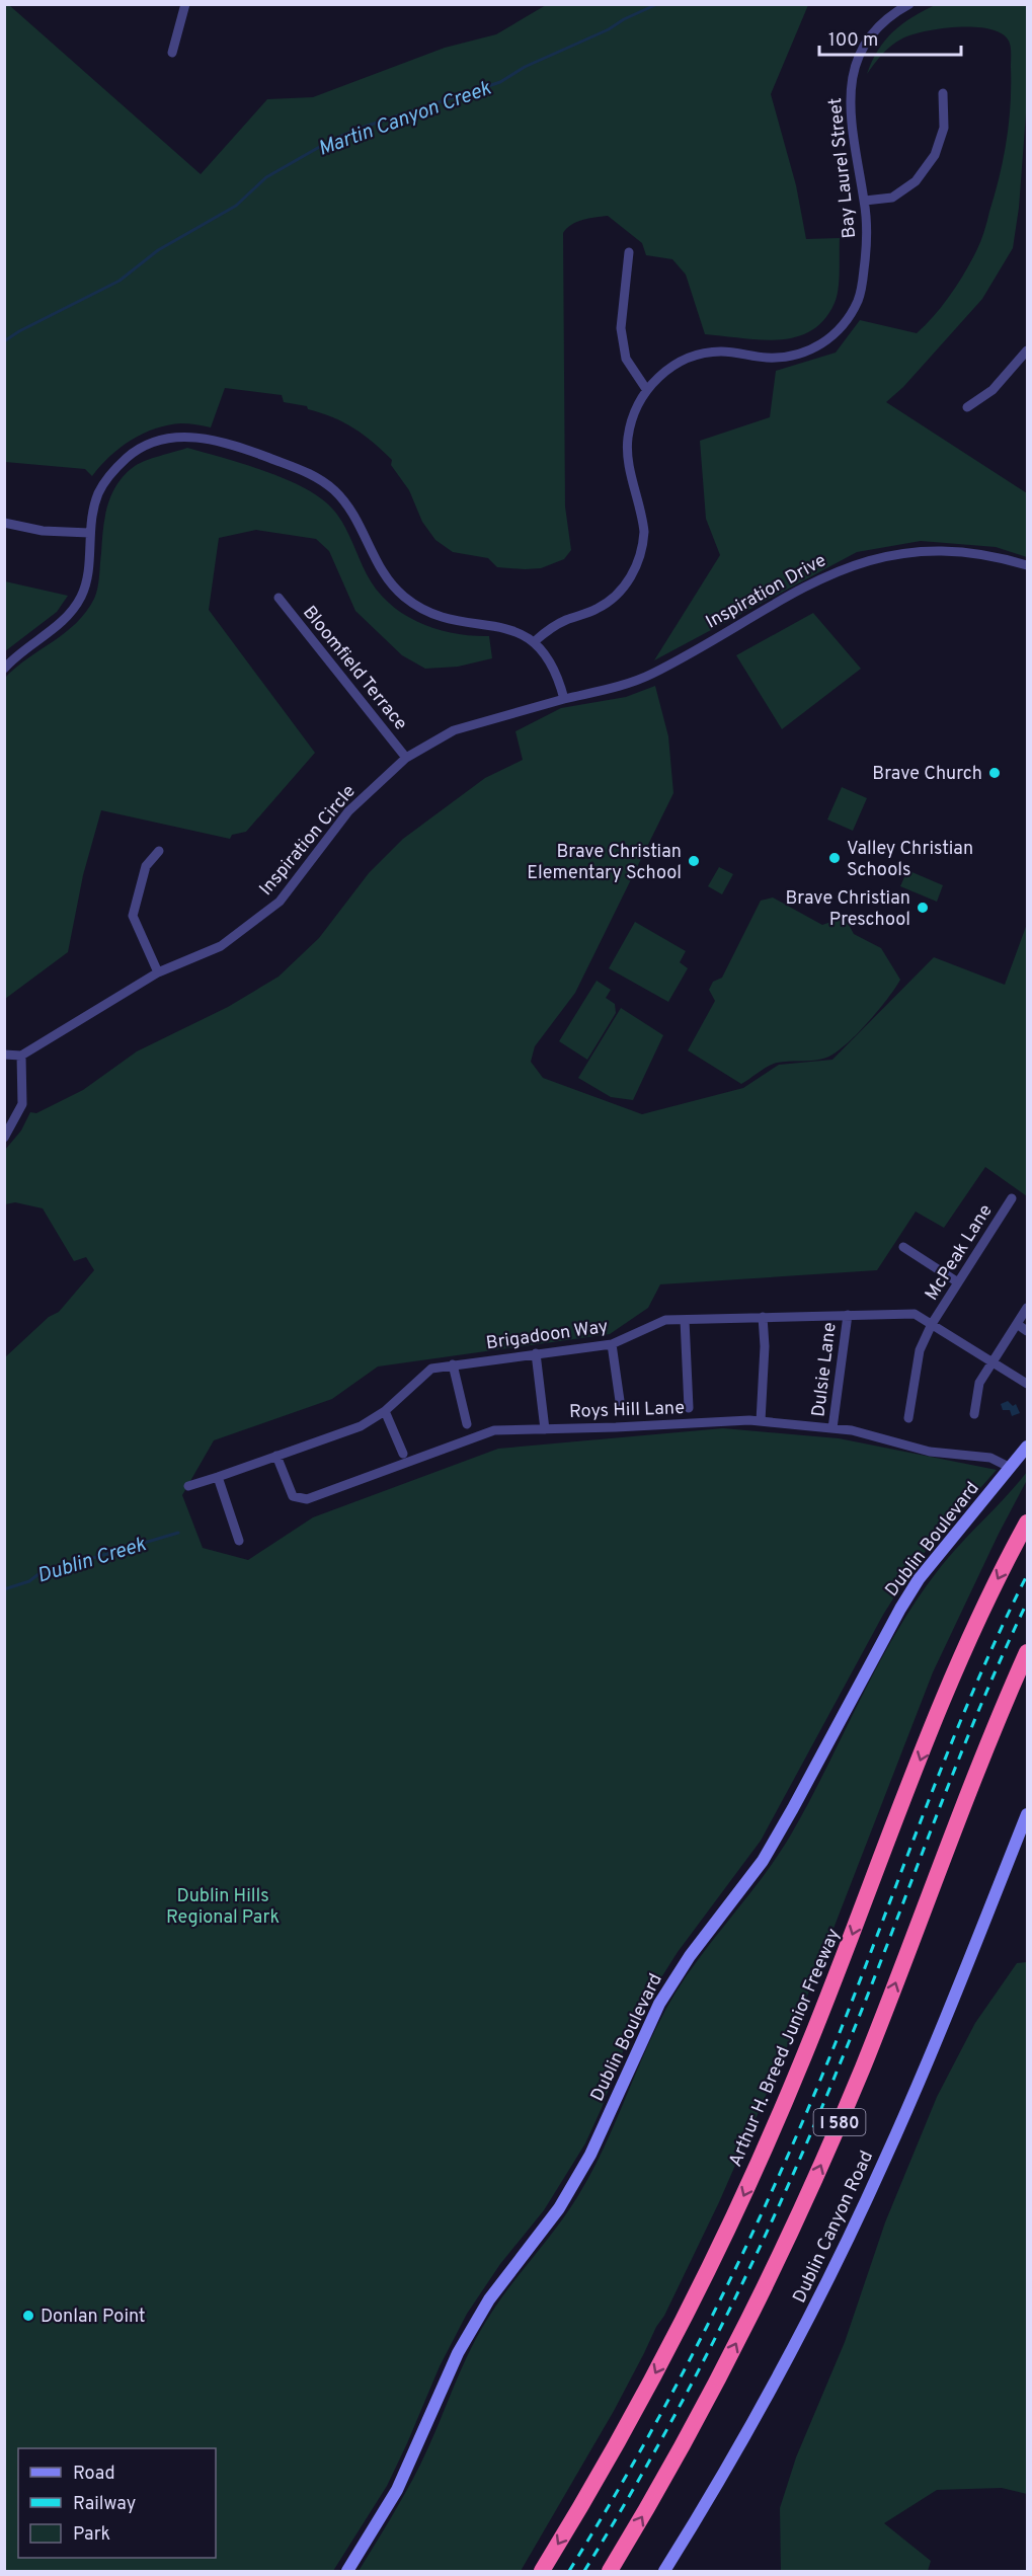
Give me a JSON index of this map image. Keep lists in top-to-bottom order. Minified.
{"streets":{"highway":["Arthur H. Breed Junior Freeway","I 580"],"street":["Bay Laurel Street","Inspiration Drive","Bloomfield Terrace","Inspiration Circle","McPeak Lane","Brigadoon Way","Dulsie Lane","Roys Hill Lane","Dublin Boulevard","Dublin Canyon Road"]},"crossings":[["Inspiration Drive","Inspiration Circle"],["Bloomfield Terrace","Inspiration Circle"],["McPeak Lane","Brigadoon Way"],["Brigadoon Way","Dulsie Lane"],["Brigadoon Way","Roys Hill Lane"],["Dulsie Lane","Roys Hill Lane"],["Roys Hill Lane","Dublin Boulevard"]],"water":["Martin Canyon Creek","Dublin Creek"],"parks":["Dublin Hills Regional Park"],"places":["Brave Church","Valley Christian Schools","Brave Christian Elementary School","Brave Christian Preschool","Donlan Point"],"legend":["Road","Railway","Park"],"scale_bar":"100 m"}
